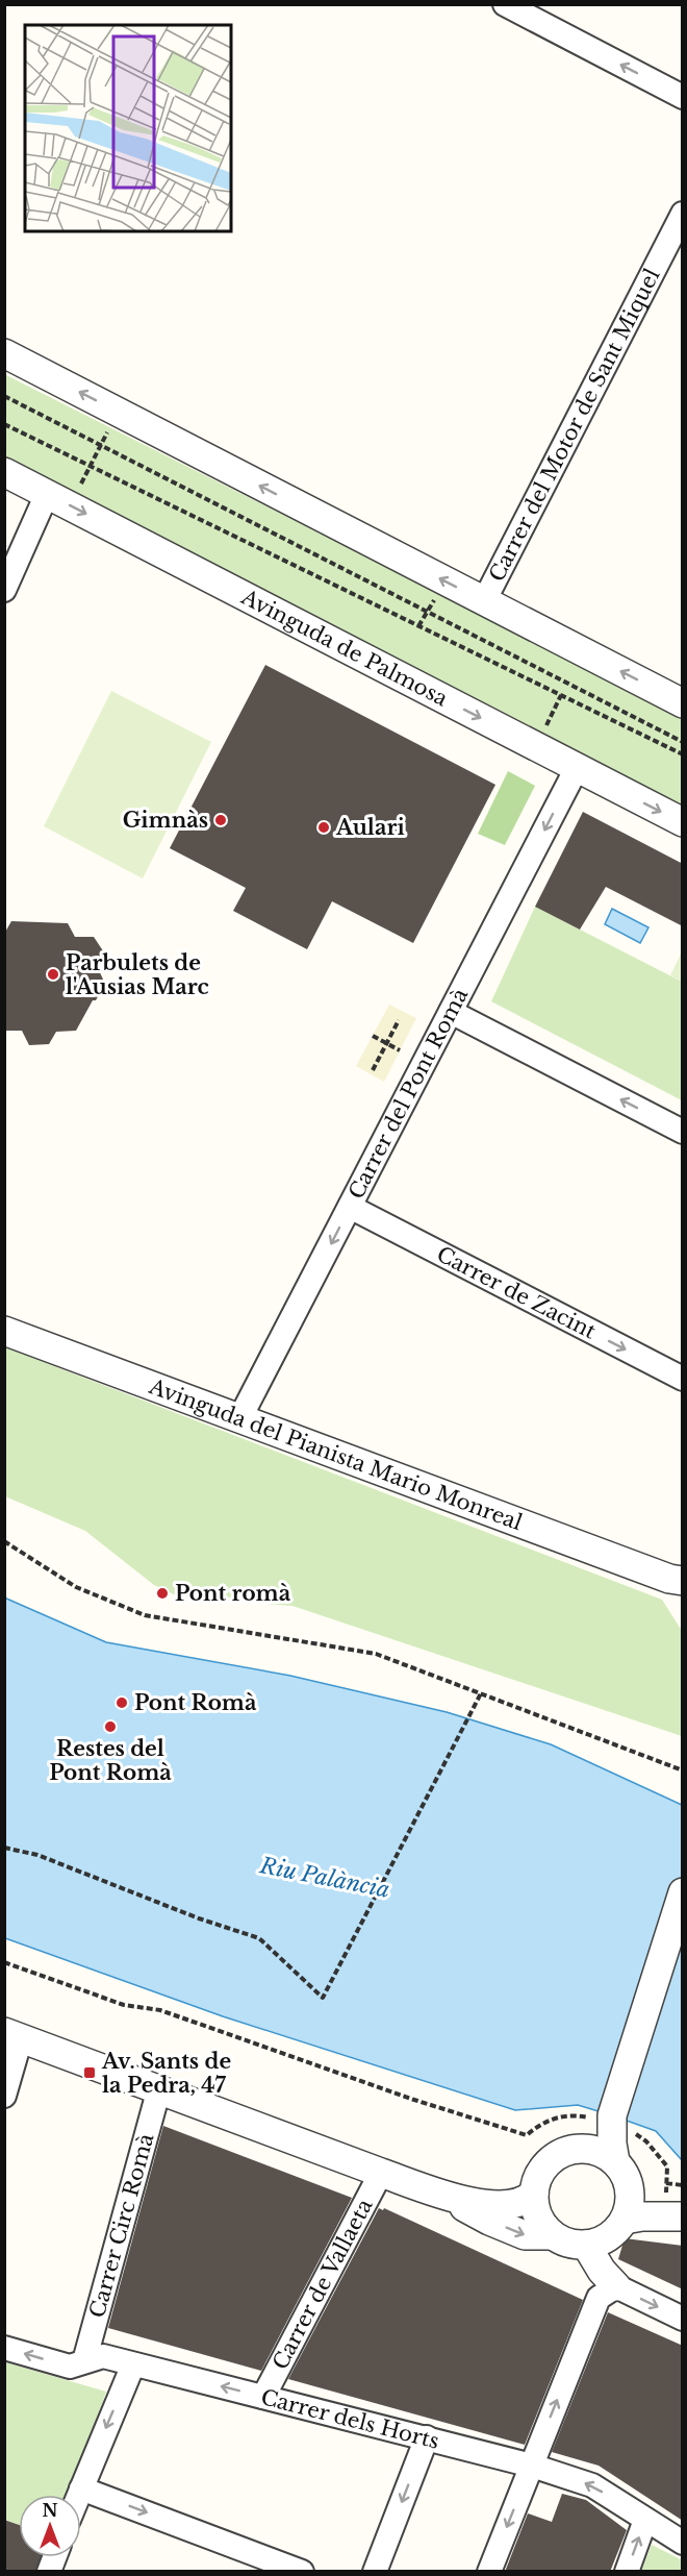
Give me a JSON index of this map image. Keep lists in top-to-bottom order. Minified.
{"streets":{"street":["Carrer del Motor de Sant Miquel","Avinguda de Palmosa","Carrer del Pont Romà","Carrer de Zacint","Avinguda del Pianista Mario Monreal","Carrer Circ Romà","Carrer de Vallaeta","Carrer dels Horts"]},"crossings":[["Avinguda de Palmosa","Carrer del Pont Romà"],["Carrer del Pont Romà","Carrer de Zacint"],["Carrer del Pont Romà","Avinguda del Pianista Mario Monreal"],["Carrer Circ Romà","Carrer dels Horts"],["Carrer de Vallaeta","Carrer dels Horts"]],"one_way":["Carrer del Pont Romà","Carrer de Zacint"],"water":["Riu Palància"],"places":{"other":["Gimnàs","Aulari","Parbulets de l'Ausias Marc","Pont romà","Pont Romà","Restes del Pont Romà"],"transit":["Av. Sants de la Pedra, 47"]},"north":"top"}
